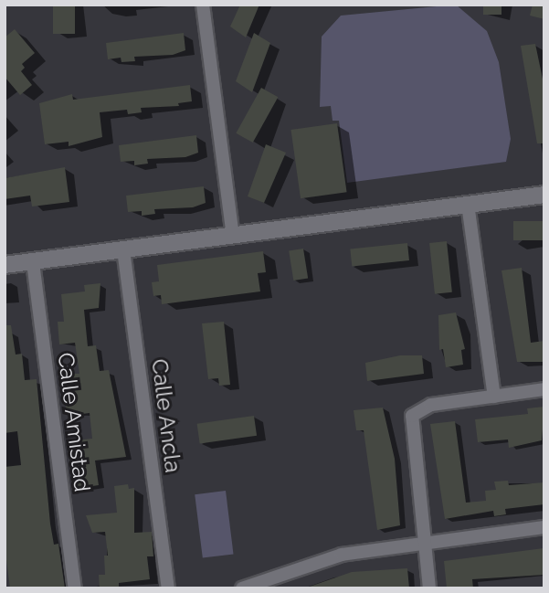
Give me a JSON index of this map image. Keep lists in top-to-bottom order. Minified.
{"streets":{"street":["Calle Ancla","Calle Amistad"]}}
